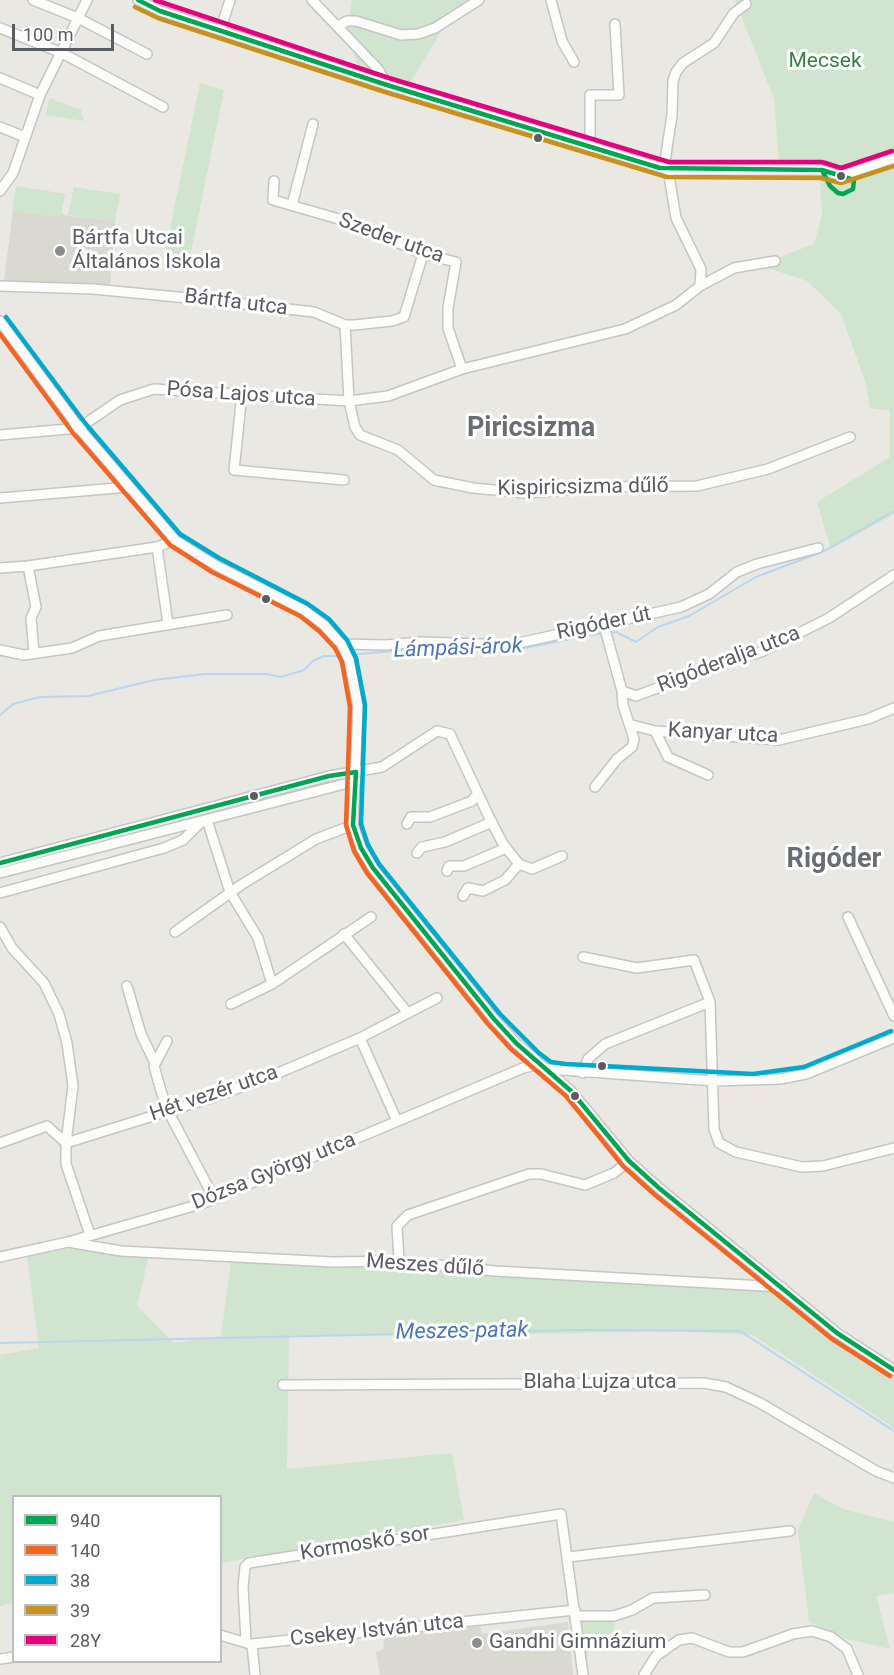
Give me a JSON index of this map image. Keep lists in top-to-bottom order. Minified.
{"streets":{"street":["Szeder utca","Bártfa utca","Pósa Lajos utca","Kispiricsizma dűlő","Rigóder út","Rigóderalja utca","Kanyar utca","Hét vezér utca","Dózsa György utca","Meszes dűlő","Blaha Lujza utca","Kormoskő sor","Csekey István utca"]},"crossings":[["Szeder utca","Bártfa utca"],["Bártfa utca","Kispiricsizma dűlő"],["Pósa Lajos utca","Kispiricsizma dűlő"],["Dózsa György utca","Meszes dűlő"],["Kormoskő sor","Csekey István utca"]],"districts":["Piricsizma","Rigóder"],"water":["Lámpási-árok","Meszes-patak"],"parks":["Mecsek"],"places":["Bártfa Utcai Általános Iskola","Gandhi Gimnázium"],"lines":["transit line 940","transit line 28Y","transit line 39","transit line 38","transit line 140"],"legend":["940","140","38","39","28Y"],"scale_bar":"100 m"}
